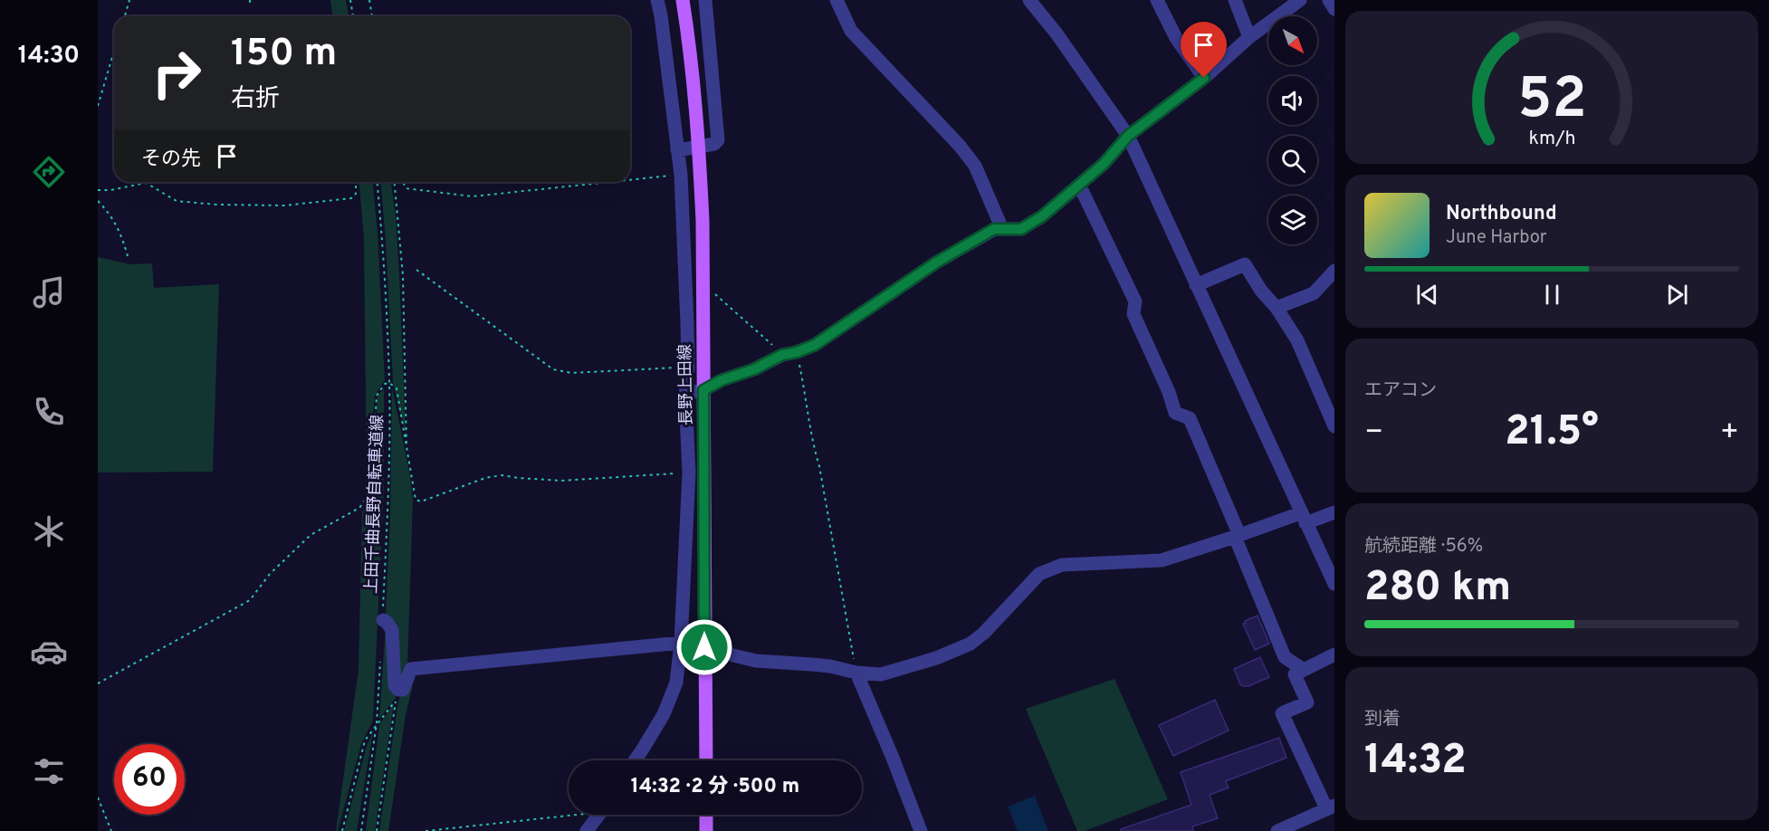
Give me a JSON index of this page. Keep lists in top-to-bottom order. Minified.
{"streets":{"main road":["長野上田線"],"path":["上田千曲長野自転車道線"]},"north":"bottom right","page":{"tabs":"14:30","turn":["150 m","右折"],"then":"その先","song":["Northbound","June Harbor"],"tile":["エアコン",["航続距離 · 56%","280 km"],["到着","14:32"]],"heat":["−","21.5°","+"],"limit":"60","trip":"14:32 · 2 分 · 500 m","gauge":["52","km/h"]}}
